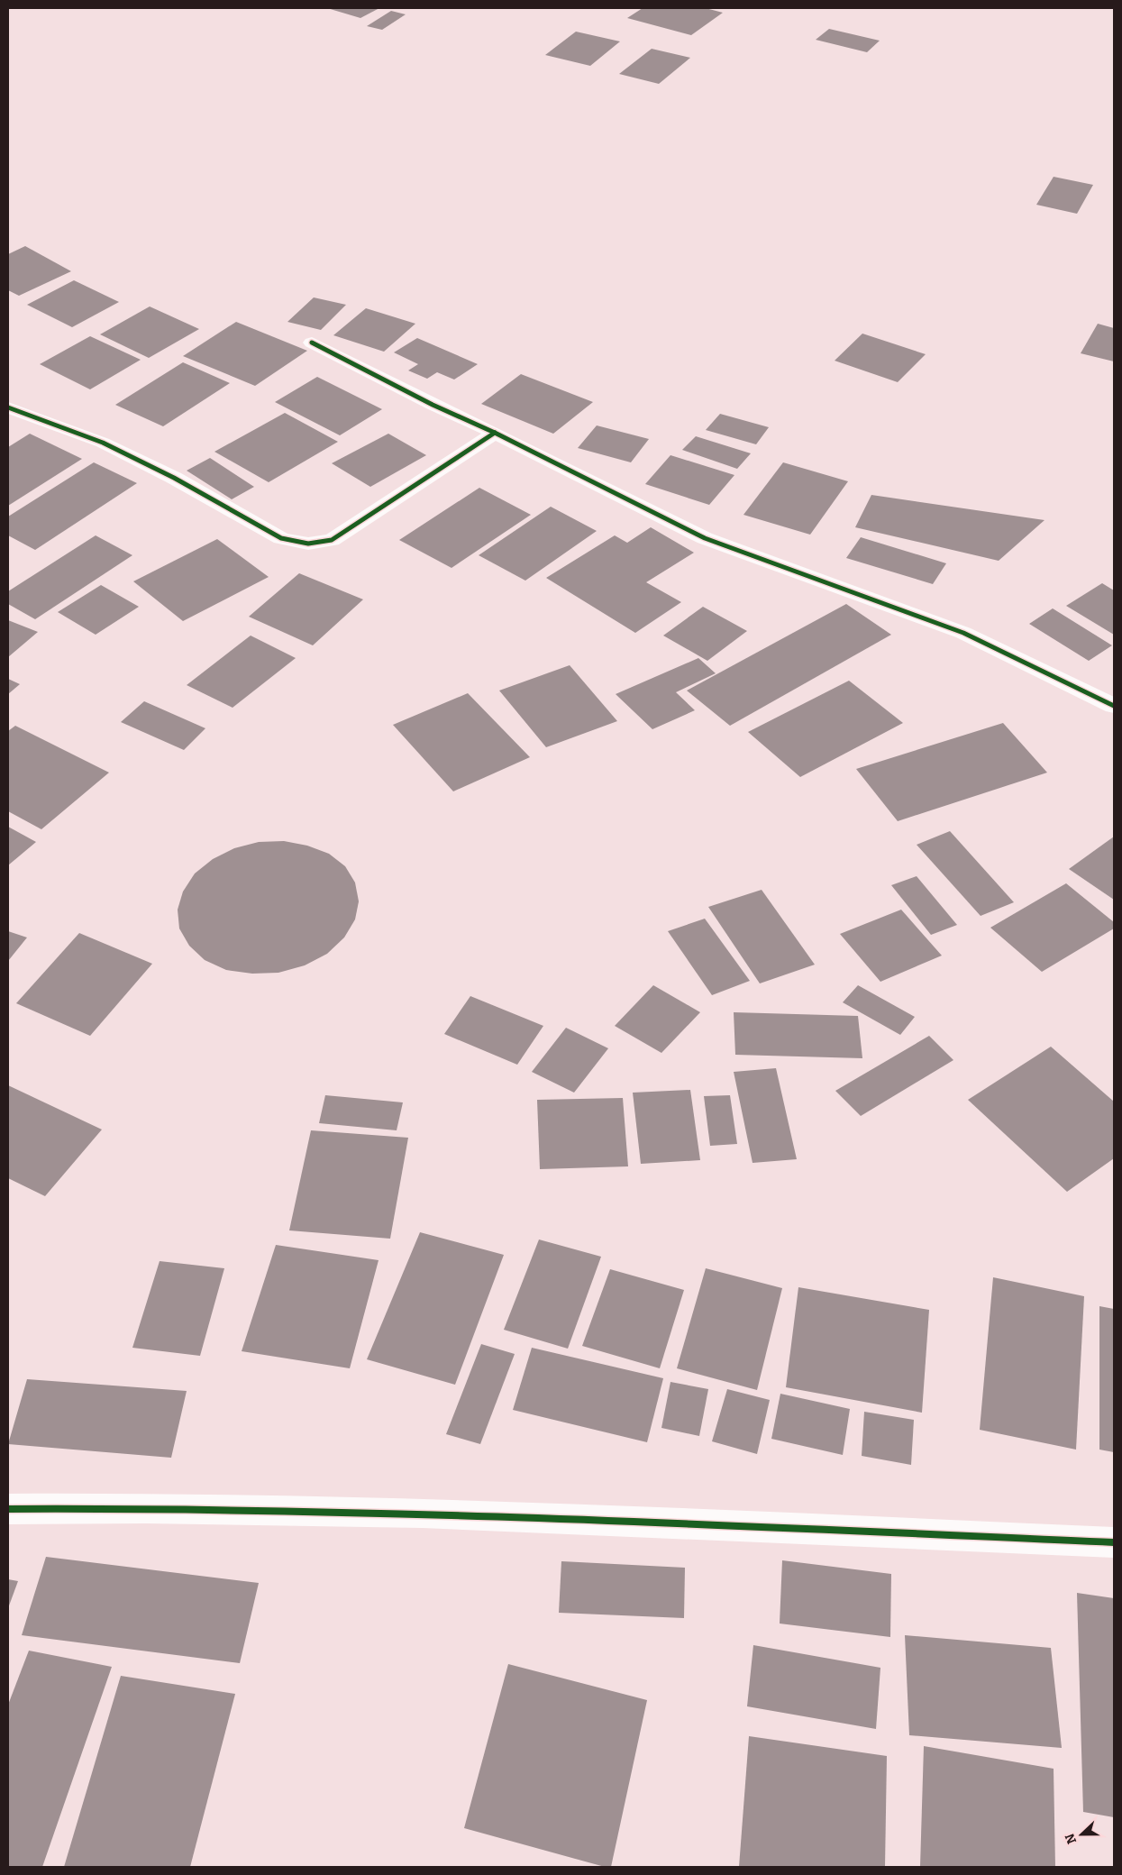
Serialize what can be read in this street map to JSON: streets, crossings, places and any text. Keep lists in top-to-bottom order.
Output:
{
  "north": "left"
}
